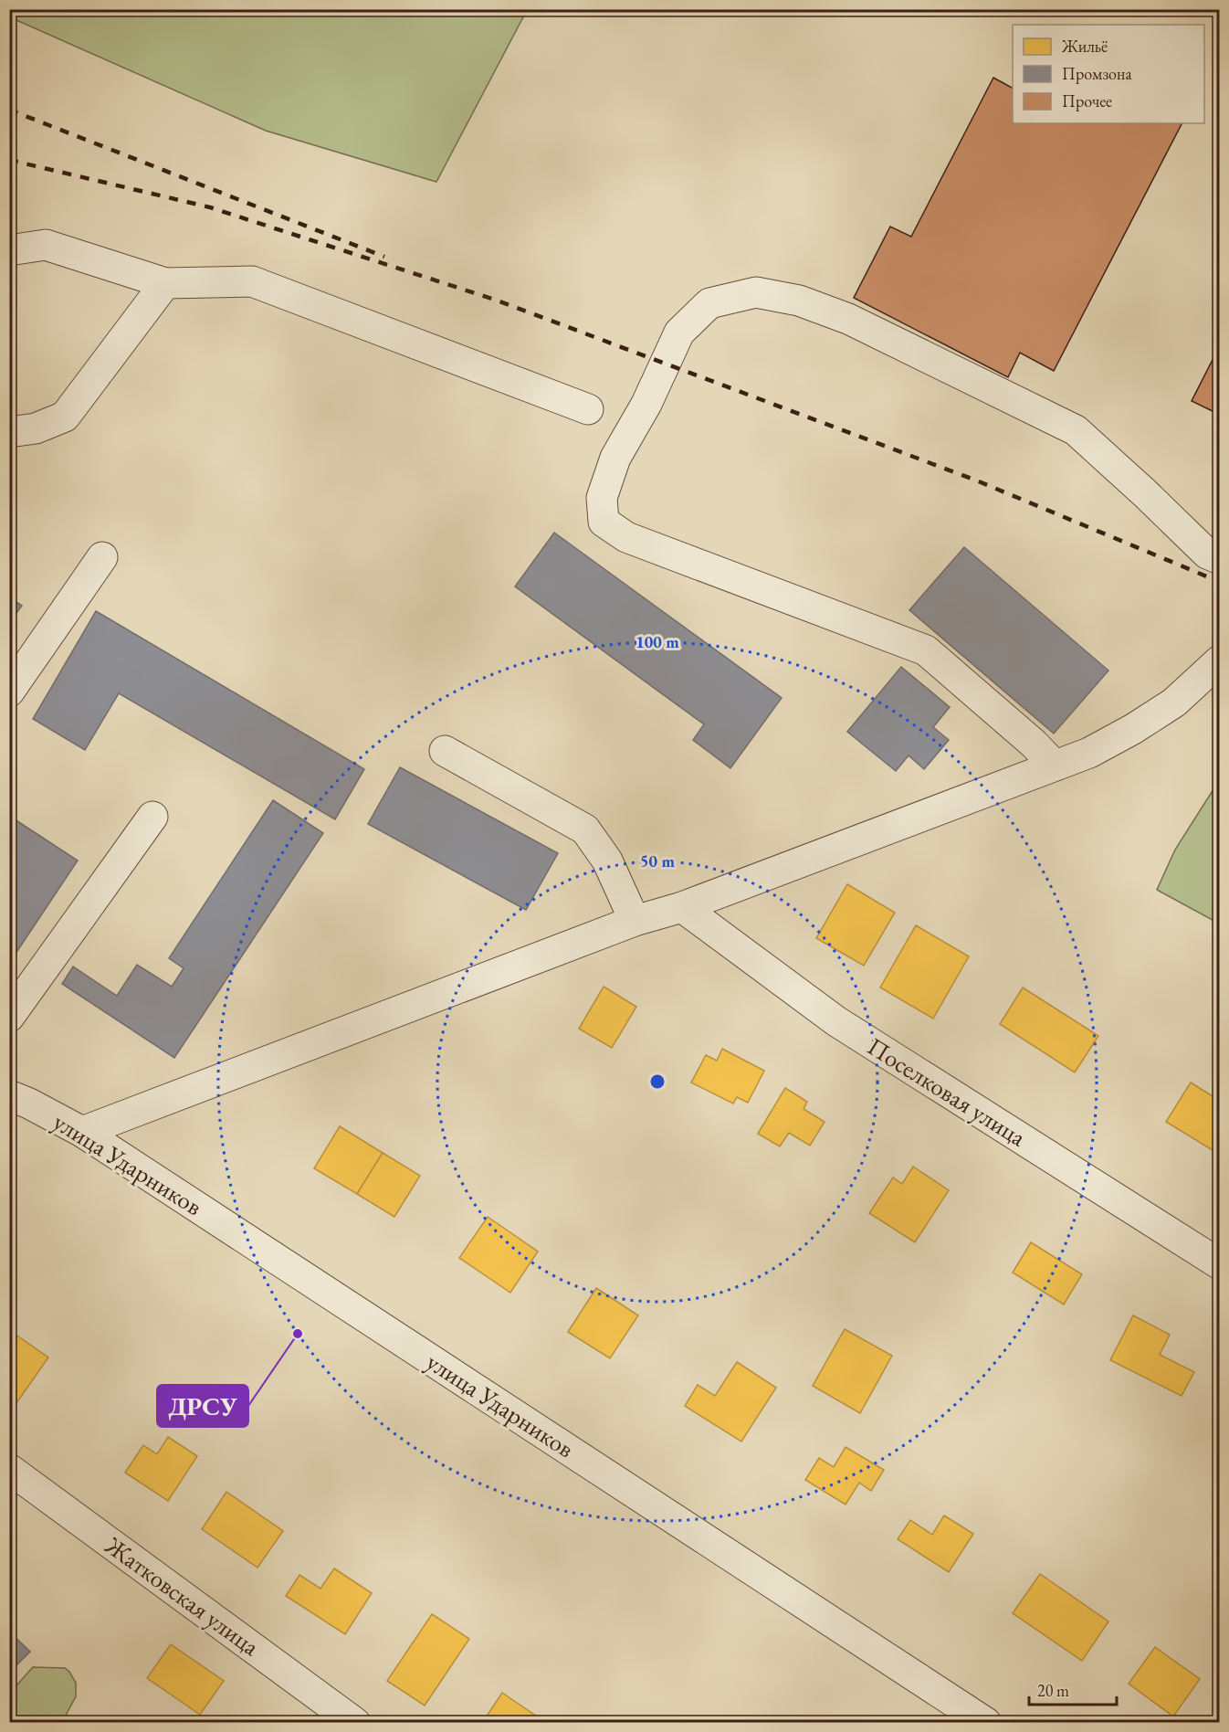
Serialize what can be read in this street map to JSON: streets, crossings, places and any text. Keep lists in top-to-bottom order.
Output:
{
  "streets": {
    "street": ["Поселковая улица", "улица Ударников", "Жатковская улица"]
  },
  "places": ["ДРСУ"],
  "legend": ["Жильё", "Промзона", "Прочее"],
  "scale_bar": "20 m",
  "rings": ["100 m", "50 m"]
}
